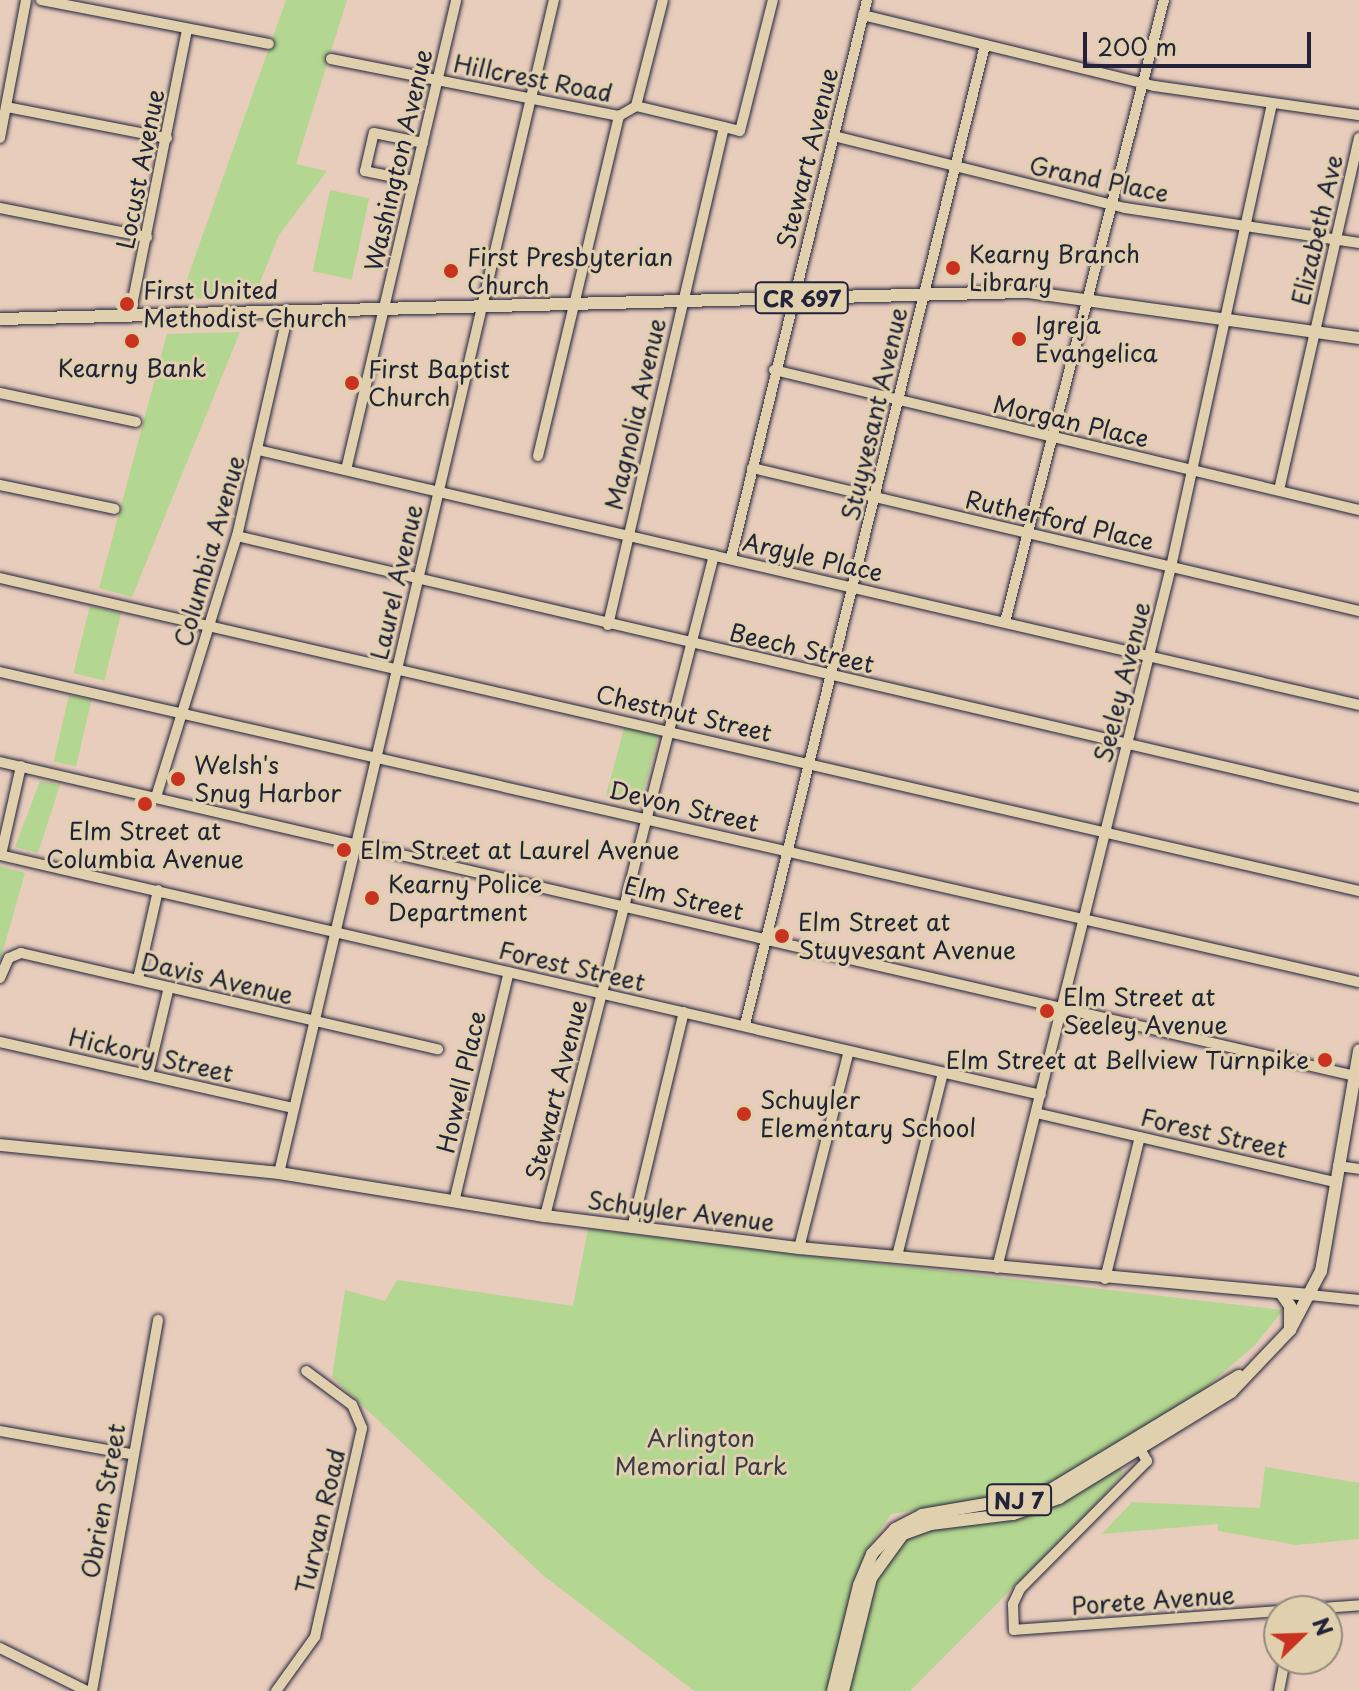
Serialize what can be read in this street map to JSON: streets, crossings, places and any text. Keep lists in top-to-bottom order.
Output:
{
  "streets": {
    "main road": ["CR 697", "Schuyler Avenue", "NJ 7"],
    "street": [
      "Hillcrest Road",
      "Stewart Avenue",
      "Washington Avenue",
      "Locust Avenue",
      "Grand Place",
      "Elizabeth Ave",
      "Magnolia Avenue",
      "Stuyvesant Avenue",
      "Morgan Place",
      "Rutherford Place",
      "Columbia Avenue",
      "Argyle Place",
      "Laurel Avenue",
      "Beech Street",
      "Seeley Avenue",
      "Chestnut Street",
      "Devon Street",
      "Elm Street",
      "Forest Street",
      "Davis Avenue",
      "Hickory Street",
      "Howell Place",
      "Obrien Street",
      "Turvan Road",
      "Porete Avenue"
    ]
  },
  "crossings": [
    ["Hillcrest Road", "Washington Avenue"],
    ["Hillcrest Road", "Magnolia Avenue"],
    ["Hillcrest Road", "Laurel Avenue"],
    ["Stewart Avenue", "Grand Place"],
    ["Stewart Avenue", "CR 697"],
    ["Stewart Avenue", "Morgan Place"],
    ["Stewart Avenue", "Rutherford Place"],
    ["Stewart Avenue", "Argyle Place"],
    ["Stewart Avenue", "Beech Street"],
    ["Stewart Avenue", "Chestnut Street"],
    ["Stewart Avenue", "Devon Street"],
    ["Stewart Avenue", "Elm Street"],
    ["Stewart Avenue", "Forest Street"],
    ["Stewart Avenue", "Schuyler Avenue"],
    ["Washington Avenue", "CR 697"],
    ["Washington Avenue", "Argyle Place"],
    ["Locust Avenue", "CR 697"],
    ["Grand Place", "Elizabeth Ave"],
    ["Grand Place", "Stuyvesant Avenue"],
    ["Grand Place", "Seeley Avenue"],
    ["Elizabeth Ave", "CR 697"],
    ["Elizabeth Ave", "Morgan Place"],
    ["CR 697", "Magnolia Avenue"],
    ["CR 697", "Stuyvesant Avenue"],
    ["CR 697", "Columbia Avenue"],
    ["CR 697", "Laurel Avenue"],
    ["CR 697", "Seeley Avenue"],
    ["Magnolia Avenue", "Argyle Place"],
    ["Magnolia Avenue", "Beech Street"],
    ["Stuyvesant Avenue", "Morgan Place"],
    ["Stuyvesant Avenue", "Rutherford Place"],
    ["Stuyvesant Avenue", "Argyle Place"],
    ["Stuyvesant Avenue", "Beech Street"],
    ["Stuyvesant Avenue", "Chestnut Street"],
    ["Stuyvesant Avenue", "Devon Street"],
    ["Stuyvesant Avenue", "Elm Street"],
    ["Stuyvesant Avenue", "Forest Street"],
    ["Morgan Place", "Seeley Avenue"],
    ["Rutherford Place", "Seeley Avenue"],
    ["Columbia Avenue", "Argyle Place"],
    ["Columbia Avenue", "Beech Street"],
    ["Columbia Avenue", "Chestnut Street"],
    ["Columbia Avenue", "Devon Street"],
    ["Columbia Avenue", "Elm Street"],
    ["Argyle Place", "Laurel Avenue"],
    ["Argyle Place", "Seeley Avenue"],
    ["Laurel Avenue", "Beech Street"],
    ["Laurel Avenue", "Chestnut Street"],
    ["Laurel Avenue", "Devon Street"],
    ["Laurel Avenue", "Elm Street"],
    ["Laurel Avenue", "Forest Street"],
    ["Laurel Avenue", "Davis Avenue"],
    ["Laurel Avenue", "Hickory Street"],
    ["Laurel Avenue", "Schuyler Avenue"],
    ["Beech Street", "Seeley Avenue"],
    ["Seeley Avenue", "Chestnut Street"],
    ["Seeley Avenue", "Devon Street"],
    ["Seeley Avenue", "Elm Street"],
    ["Seeley Avenue", "Forest Street"],
    ["Seeley Avenue", "Schuyler Avenue"],
    ["Elm Street", "NJ 7"],
    ["Forest Street", "Howell Place"],
    ["Forest Street", "NJ 7"],
    ["Howell Place", "Schuyler Avenue"],
    ["Schuyler Avenue", "NJ 7"],
    ["NJ 7", "Porete Avenue"]
  ],
  "parks": ["Arlington Memorial Park"],
  "places": [
    "Kearny Branch Library",
    "First Presbyterian Church",
    "First United Methodist Church",
    "Igreja Evangelica",
    "Kearny Bank",
    "First Baptist Church",
    "Welsh's Snug Harbor",
    "Elm Street at Columbia Avenue",
    "Elm Street at Laurel Avenue",
    "Kearny Police Department",
    "Elm Street at Stuyvesant Avenue",
    "Elm Street at Seeley Avenue",
    "Elm Street at Bellview Turnpike",
    "Schuyler Elementary School"
  ],
  "scale_bar": "200 m",
  "north": "top right"
}
